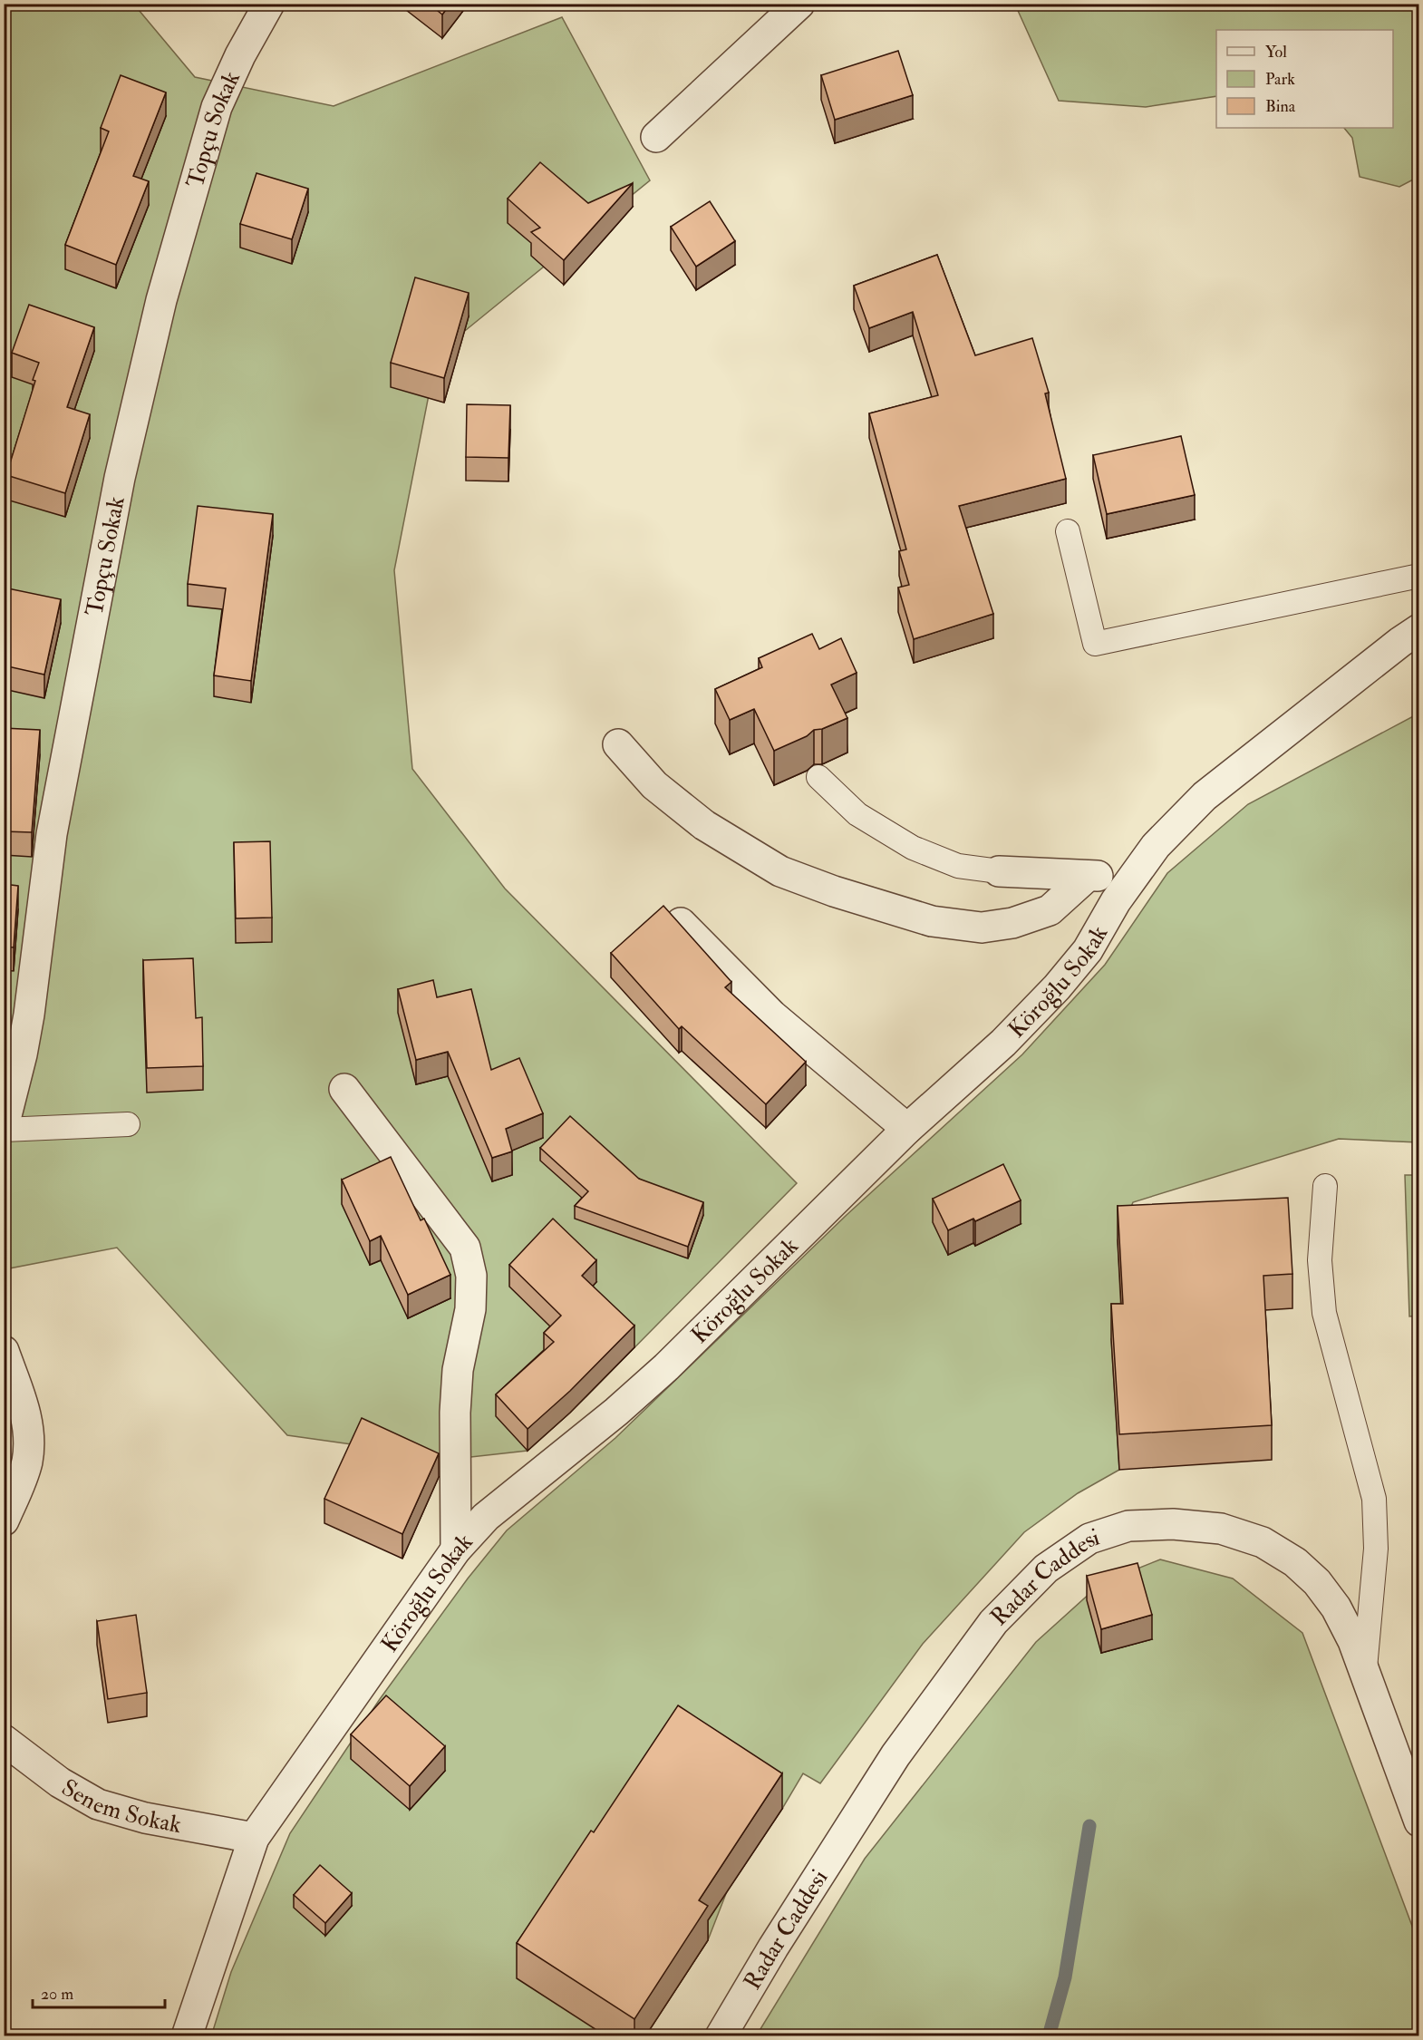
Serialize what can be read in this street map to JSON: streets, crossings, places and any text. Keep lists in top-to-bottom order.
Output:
{
  "streets": {
    "street": [
      "Topçu Sokak",
      "Köroğlu Sokak",
      "Radar Caddesi",
      "Senem Sokak"
    ]
  },
  "crossings": [
    ["Köroğlu Sokak", "Senem Sokak"]
  ],
  "legend": ["Yol", "Park", "Bina"],
  "scale_bar": "20 m"
}
